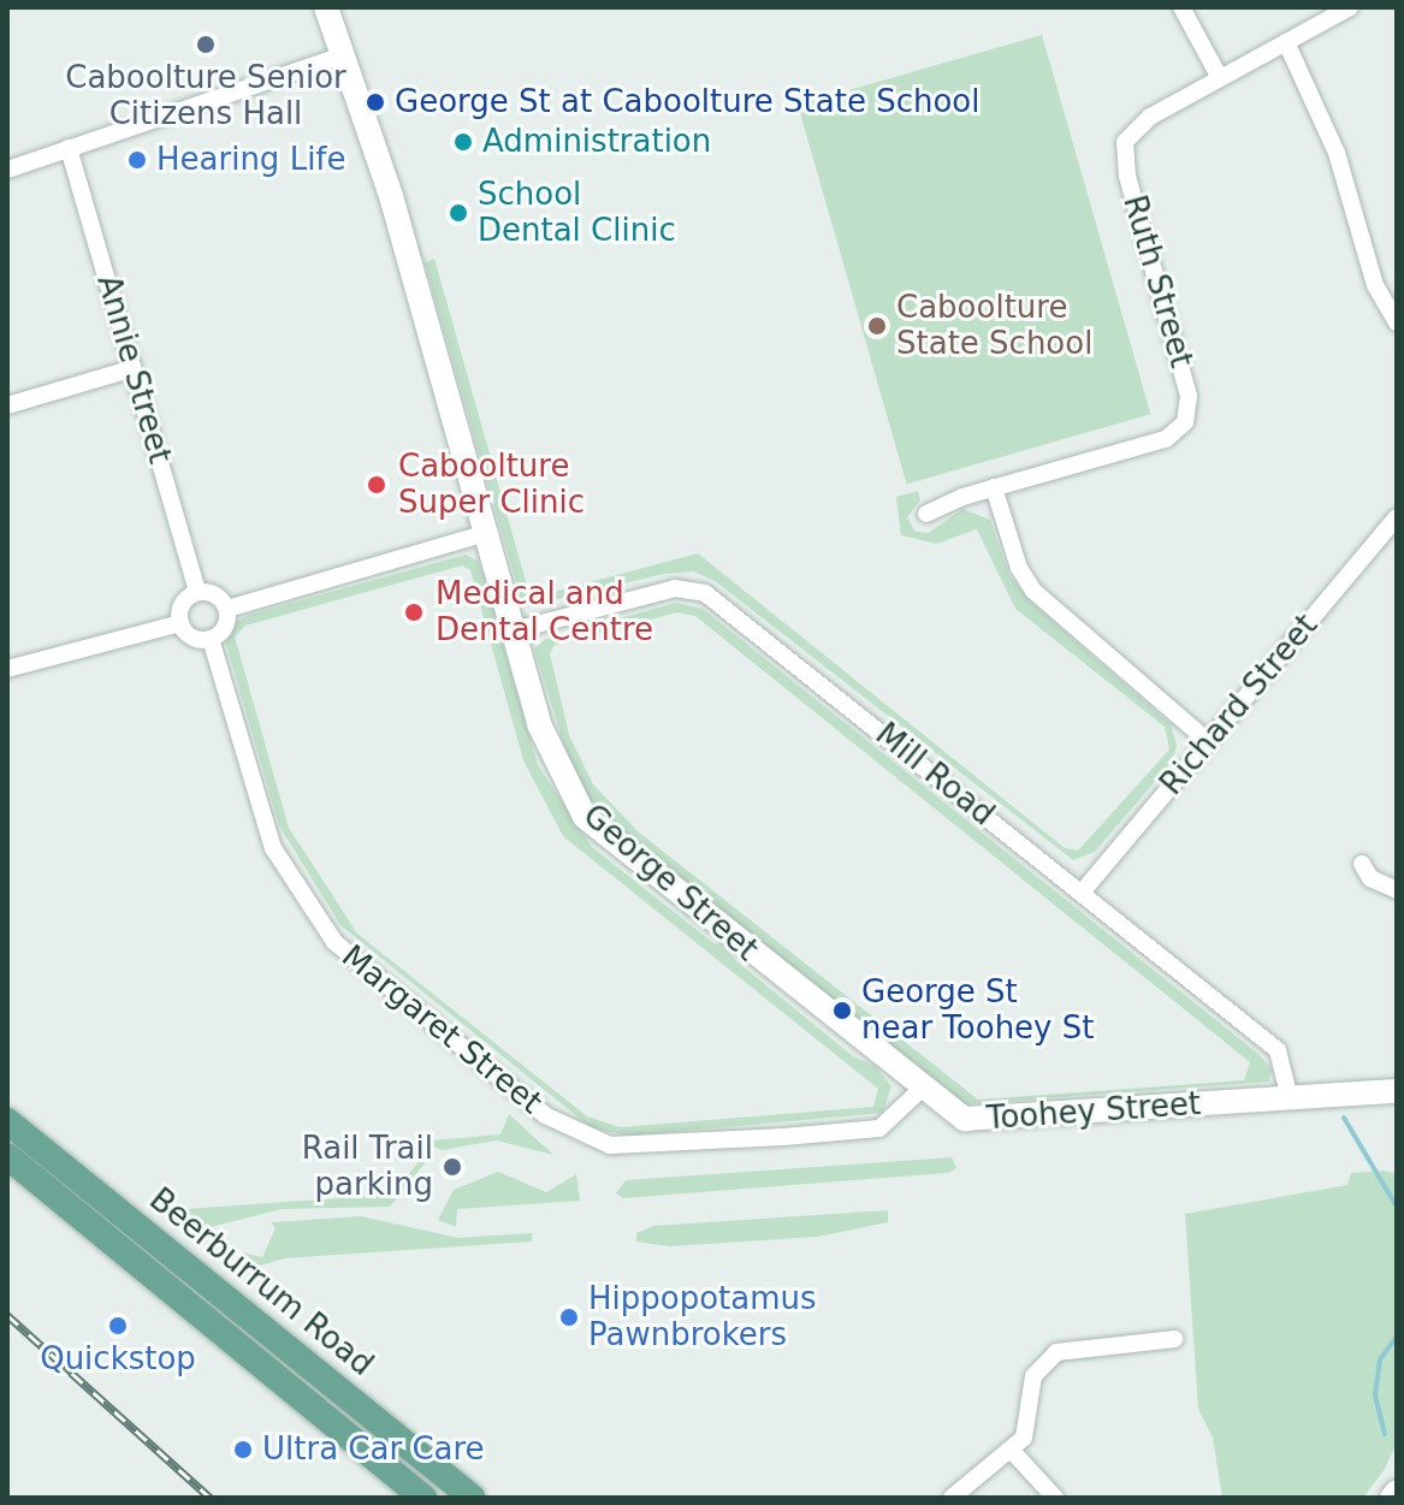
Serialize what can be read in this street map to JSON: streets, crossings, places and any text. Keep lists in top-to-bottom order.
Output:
{
  "streets": {
    "main road": ["Beerburrum Road"],
    "street": [
      "Ruth Street",
      "Annie Street",
      "Richard Street",
      "Mill Road",
      "George Street",
      "Margaret Street",
      "Toohey Street"
    ]
  },
  "crossings": [
    ["Annie Street", "Margaret Street"],
    ["Richard Street", "Mill Road"],
    ["Mill Road", "George Street"],
    ["Mill Road", "Toohey Street"],
    ["George Street", "Margaret Street"],
    ["George Street", "Toohey Street"],
    ["Margaret Street", "Toohey Street"]
  ],
  "places": [
    "Caboolture Senior Citizens Hall",
    "George St at Caboolture State School",
    "Administration",
    "Hearing Life",
    "School Dental Clinic",
    "Caboolture State School",
    "Caboolture Super Clinic",
    "Medical and Dental Centre",
    "George St near Toohey St",
    "Rail Trail parking",
    "Hippopotamus Pawnbrokers",
    "Quickstop",
    "Ultra Car Care"
  ]
}
